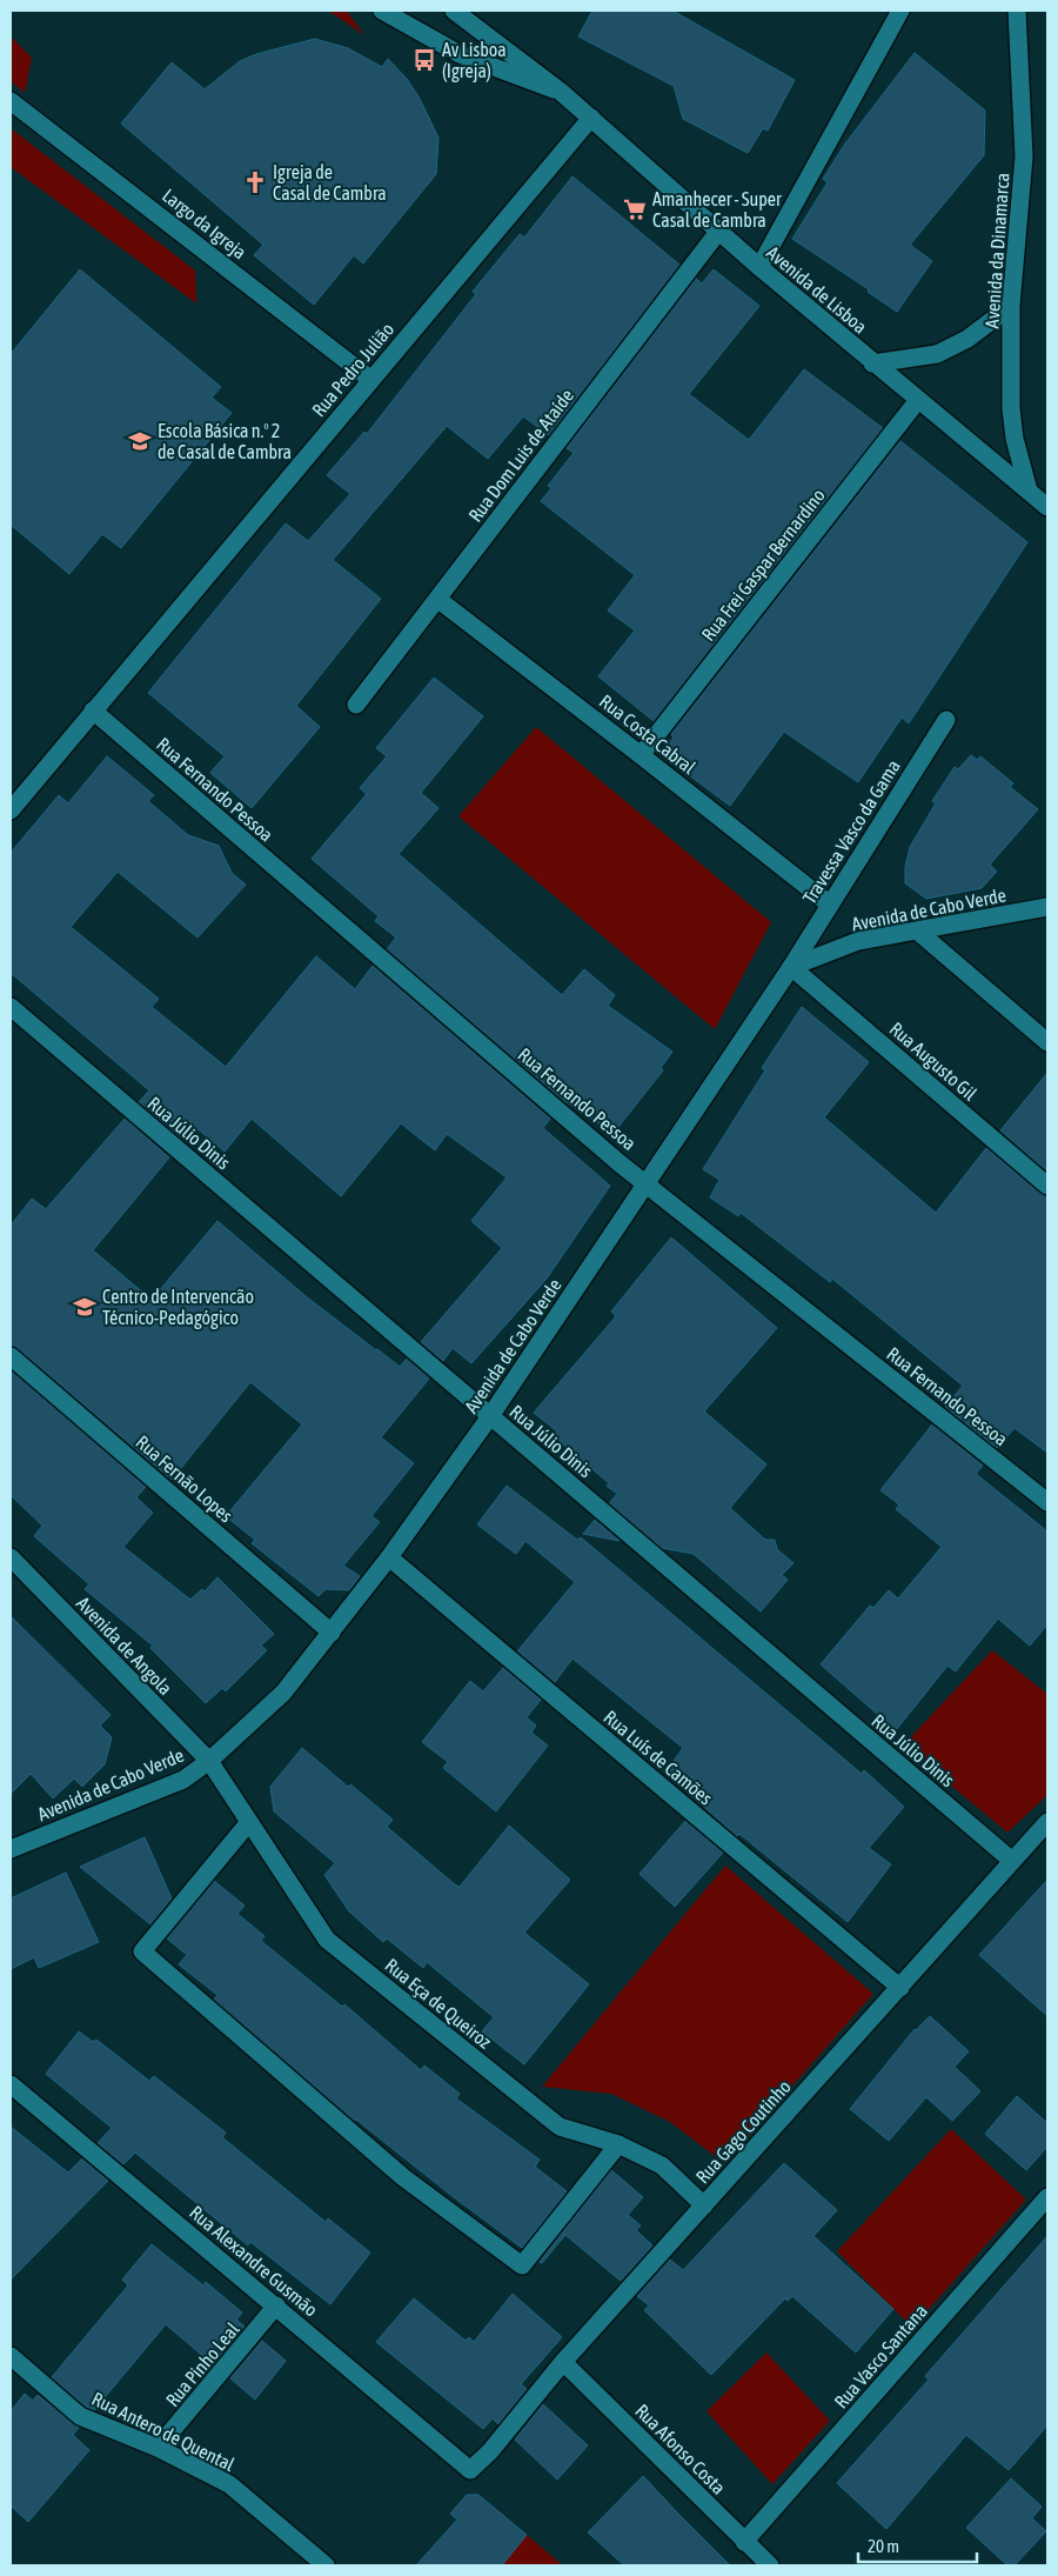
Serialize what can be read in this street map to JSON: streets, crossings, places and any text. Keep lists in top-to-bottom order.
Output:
{
  "streets": {
    "street": [
      "Largo da Igreja",
      "Avenida da Dinamarca",
      "Avenida de Lisboa",
      "Rua Pedro Julião",
      "Rua Dom Luis de Ataíde",
      "Rua Frei Gaspar Bernardino",
      "Rua Costa Cabral",
      "Rua Fernando Pessoa",
      "Travessa Vasco da Gama",
      "Avenida de Cabo Verde",
      "Rua Augusto Gil",
      "Rua Júlio Dinis",
      "Rua Fernão Lopes",
      "Avenida de Angola",
      "Rua Luís de Camões",
      "Rua Eça de Queiroz",
      "Rua Gago Coutinho",
      "Rua Alexandre Gusmão",
      "Rua Vasco Santana",
      "Rua Pinho Leal",
      "Rua Antero de Quental",
      "Rua Afonso Costa"
    ]
  },
  "crossings": [
    ["Largo da Igreja", "Rua Pedro Julião"],
    ["Avenida da Dinamarca", "Avenida de Lisboa"],
    ["Avenida de Lisboa", "Rua Pedro Julião"],
    ["Avenida de Lisboa", "Rua Dom Luis de Ataíde"],
    ["Avenida de Lisboa", "Rua Frei Gaspar Bernardino"],
    ["Rua Pedro Julião", "Rua Fernando Pessoa"],
    ["Rua Dom Luis de Ataíde", "Rua Costa Cabral"],
    ["Rua Frei Gaspar Bernardino", "Rua Costa Cabral"],
    ["Rua Costa Cabral", "Travessa Vasco da Gama"],
    ["Rua Fernando Pessoa", "Avenida de Cabo Verde"],
    ["Travessa Vasco da Gama", "Avenida de Cabo Verde"],
    ["Travessa Vasco da Gama", "Rua Augusto Gil"],
    ["Avenida de Cabo Verde", "Rua Augusto Gil"],
    ["Avenida de Cabo Verde", "Rua Júlio Dinis"],
    ["Avenida de Cabo Verde", "Rua Fernão Lopes"],
    ["Avenida de Cabo Verde", "Avenida de Angola"],
    ["Avenida de Cabo Verde", "Rua Luís de Camões"],
    ["Avenida de Cabo Verde", "Rua Eça de Queiroz"],
    ["Rua Júlio Dinis", "Rua Gago Coutinho"],
    ["Avenida de Angola", "Rua Eça de Queiroz"],
    ["Rua Luís de Camões", "Rua Gago Coutinho"],
    ["Rua Eça de Queiroz", "Rua Gago Coutinho"],
    ["Rua Gago Coutinho", "Rua Alexandre Gusmão"],
    ["Rua Gago Coutinho", "Rua Afonso Costa"],
    ["Rua Alexandre Gusmão", "Rua Pinho Leal"],
    ["Rua Vasco Santana", "Rua Afonso Costa"],
    ["Rua Pinho Leal", "Rua Antero de Quental"]
  ],
  "places": {
    "bus stop": ["Av Lisboa (Igreja)"],
    "church": ["Igreja de Casal de Cambra"],
    "supermarket": ["Amanhecer - Super Casal de Cambra"],
    "school or university": ["Escola Básica n.º 2 de Casal de Cambra", "Centro de Intervencão Técnico-Pedagógico"]
  },
  "scale_bar": "20 m"
}
